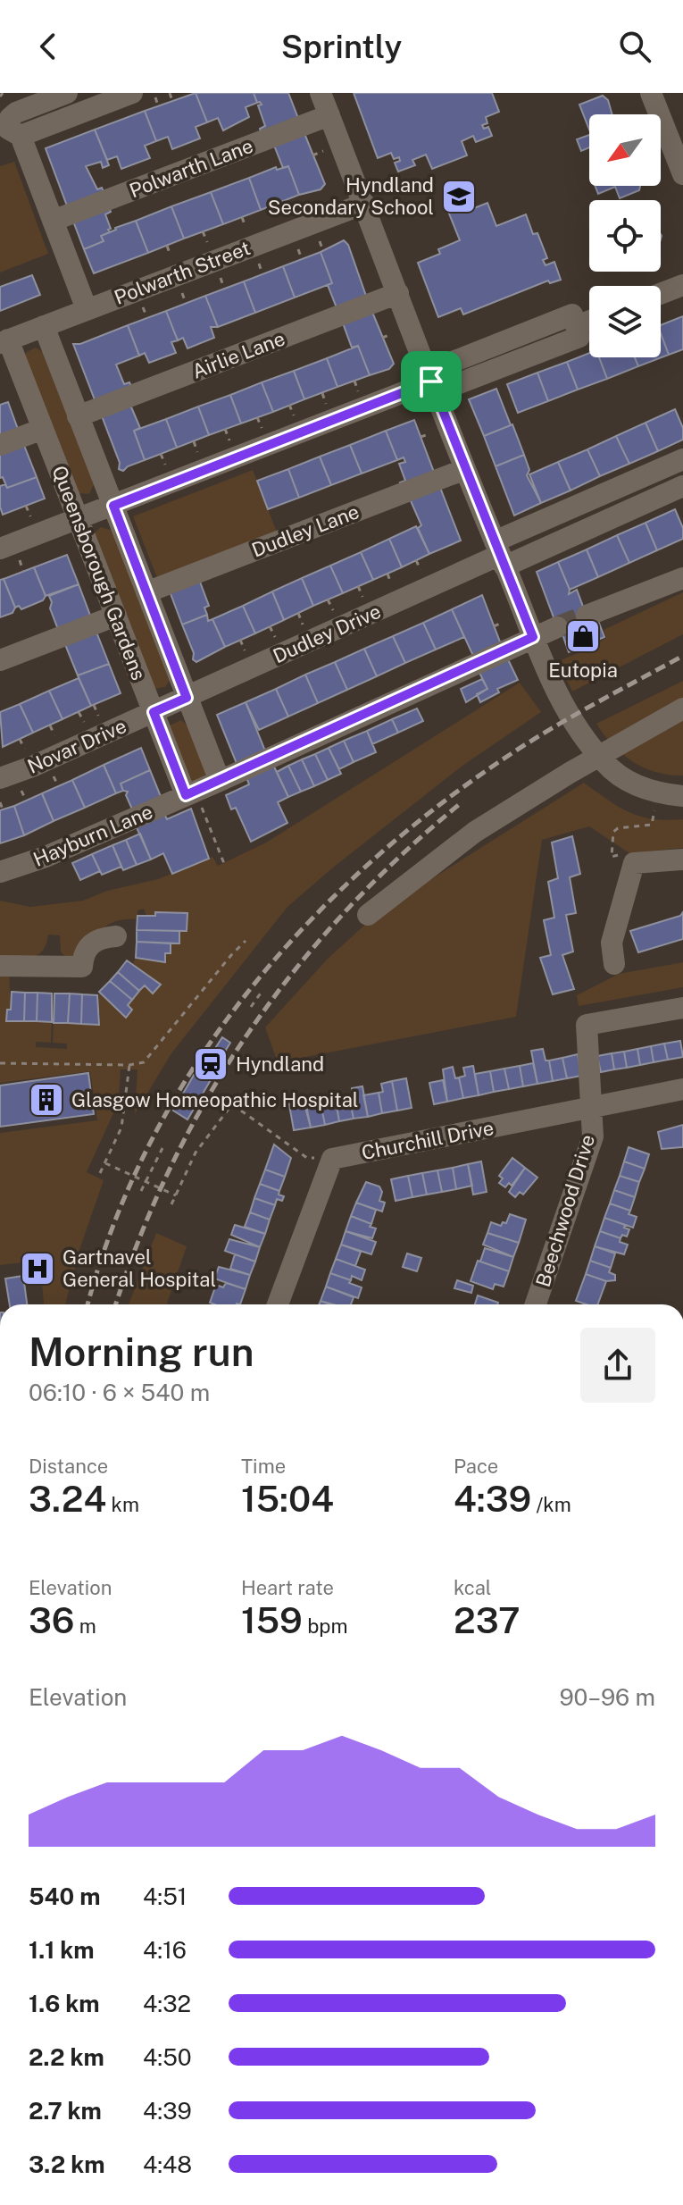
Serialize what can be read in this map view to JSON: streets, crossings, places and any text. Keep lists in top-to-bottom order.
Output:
{
  "streets": {
    "street": [
      "Polwarth Lane",
      "Polwarth Street",
      "Airlie Lane",
      "Dudley Lane",
      "Queensborough Gardens",
      "Dudley Drive",
      "Novar Drive",
      "Hayburn Lane",
      "Churchill Drive",
      "Beechwood Drive"
    ]
  },
  "crossings": [
    ["Polwarth Street", "Queensborough Gardens"],
    ["Airlie Lane", "Queensborough Gardens"],
    ["Dudley Lane", "Queensborough Gardens"],
    ["Queensborough Gardens", "Dudley Drive"],
    ["Queensborough Gardens", "Novar Drive"],
    ["Queensborough Gardens", "Hayburn Lane"],
    ["Dudley Drive", "Novar Drive"],
    ["Churchill Drive", "Beechwood Drive"]
  ],
  "places": {
    "school or university": ["Hyndland Secondary School"],
    "shop": ["Eutopia"],
    "station": ["Hyndland"],
    "building": ["Glasgow Homeopathic Hospital"],
    "hospital": ["Gartnavel General Hospital"]
  },
  "north": "bottom left",
  "page": {
    "header": "Sprintly",
    "heading": ["Morning run", "06:10 · 6 × 540 m"],
    "stats": [
      ["Distance", "3.24 km"],
      ["Time", "15:04"],
      ["Pace", "4:39 /km"],
      ["Elevation", "36 m"],
      ["Heart rate", "159 bpm"],
      ["kcal", "237"]
    ],
    "chart": ["Elevation", "90–96 m"],
    "list": [
      {
        "name": "540 m",
        "note": "4:51"
      },
      {
        "name": "1.1 km",
        "note": "4:16"
      },
      {
        "name": "1.6 km",
        "note": "4:32"
      },
      {
        "name": "2.2 km",
        "note": "4:50"
      },
      {
        "name": "2.7 km",
        "note": "4:39"
      },
      {
        "name": "3.2 km",
        "note": "4:48"
      }
    ]
  }
}
